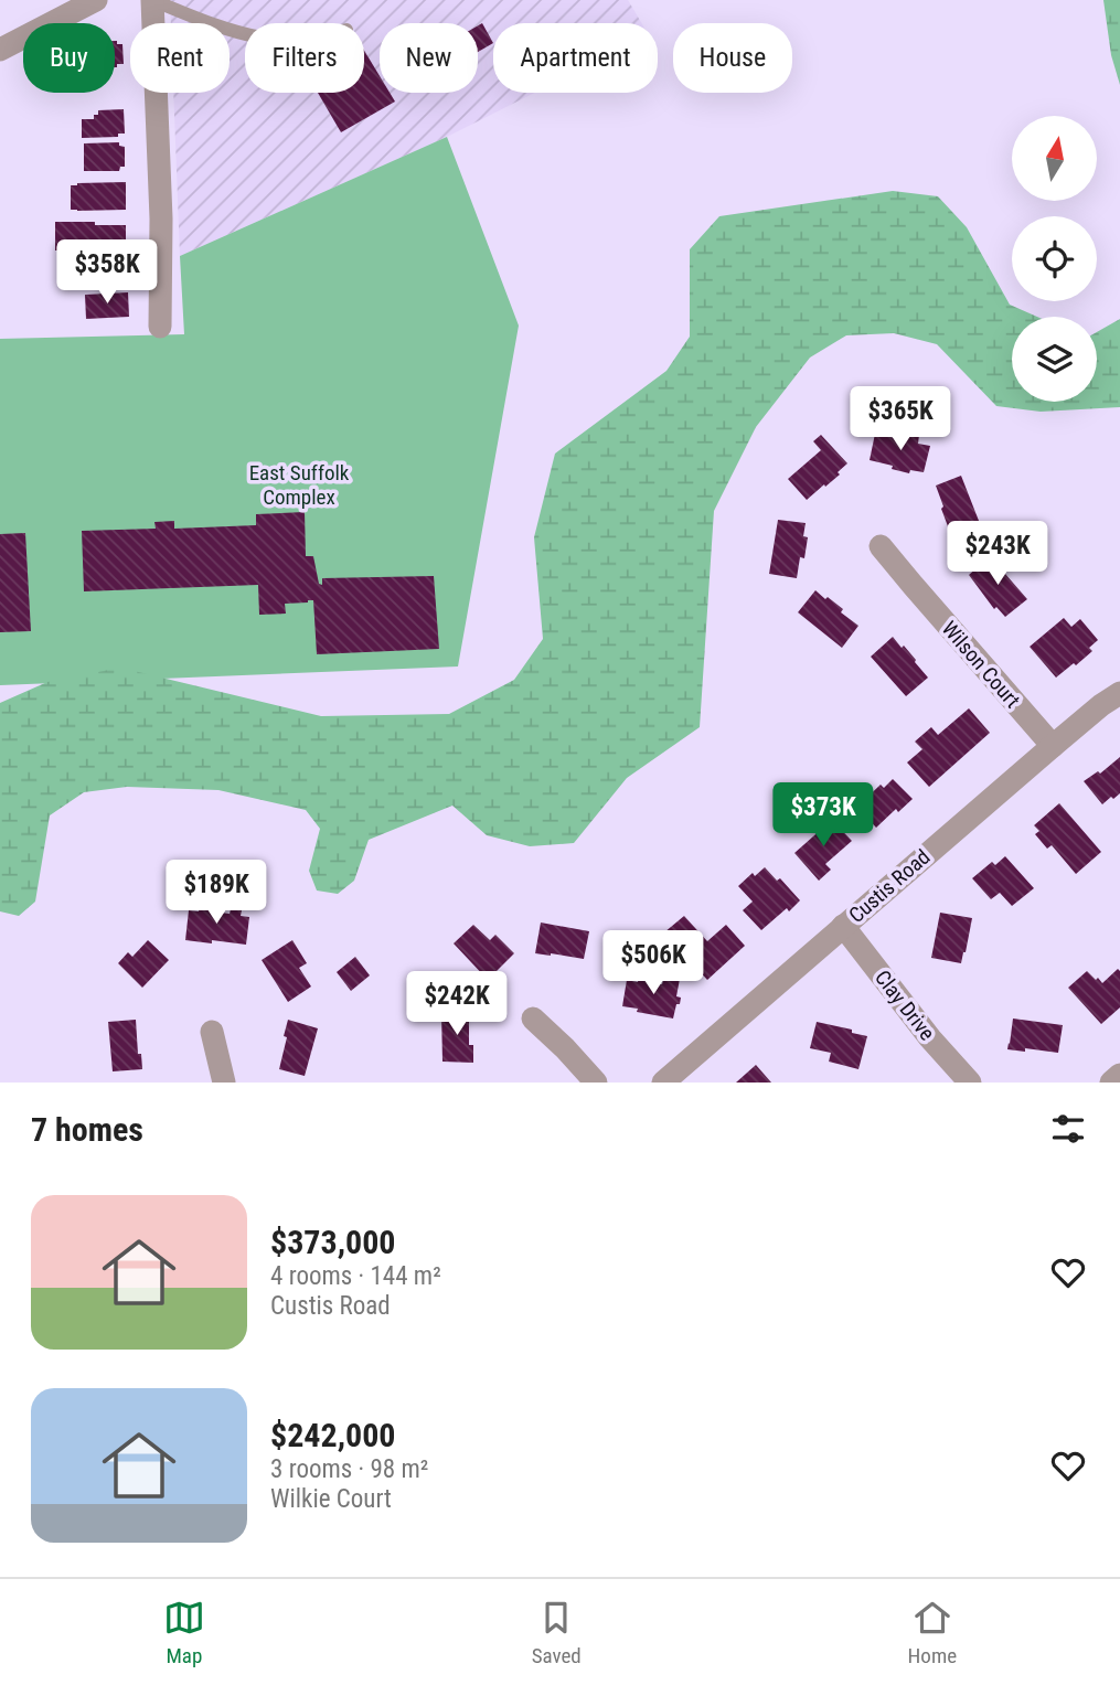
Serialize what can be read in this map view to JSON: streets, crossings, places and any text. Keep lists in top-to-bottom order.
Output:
{
  "streets": {
    "street": ["Wilson Court", "Custis Road", "Clay Drive"]
  },
  "crossings": [
    ["Wilson Court", "Custis Road"],
    ["Custis Road", "Clay Drive"]
  ],
  "parks": ["East Suffolk Complex"],
  "north": "top",
  "page": {
    "chip": [
      "Buy",
      "Rent",
      "Filters",
      "New",
      "Apartment",
      "House"
    ],
    "price": [
      "$358K",
      "$365K",
      "$243K",
      "$373K",
      "$189K",
      "$506K",
      "$242K"
    ],
    "heading": "7 homes",
    "list": [
      {
        "name": "$373,000",
        "note": "4 rooms · 144 m² · Custis Road"
      },
      {
        "name": "$242,000",
        "note": "3 rooms · 98 m² · Wilkie Court"
      }
    ],
    "tabs": ["Map", "Saved", "Home"]
  }
}
